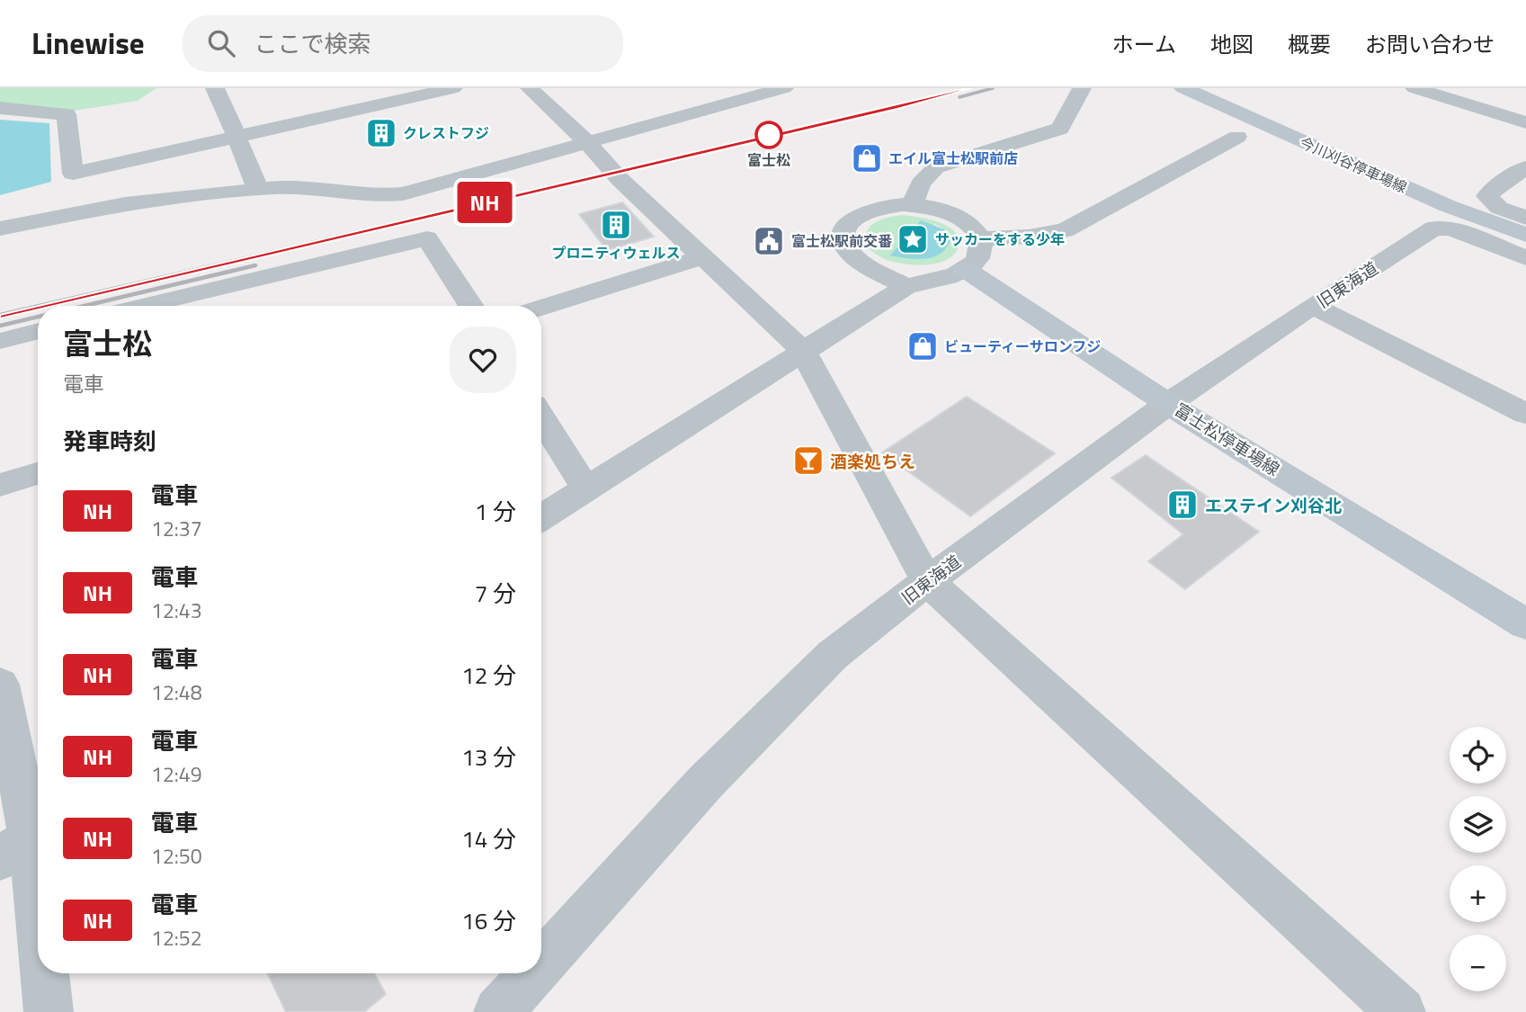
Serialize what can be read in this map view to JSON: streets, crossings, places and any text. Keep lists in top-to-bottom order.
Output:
{
  "streets": {
    "main road": ["今川刈谷停車場線", "富士松停車場線"],
    "street": ["旧東海道"]
  },
  "crossings": [
    ["旧東海道", "富士松停車場線"]
  ],
  "places": {
    "building": ["クレストフジ", "プロニティウェルス", "エステイン刈谷北"],
    "other": ["富士松"],
    "shop": ["エイル富士松駅前店", "ビューティーサロンフジ"],
    "place": ["サッカーをする少年"],
    "public building": ["富士松駅前交番"],
    "bar": ["酒楽処ちえ"]
  },
  "page": {
    "header": "Linewise",
    "search": "ここで検索",
    "nav": [
      "ホーム",
      "地図",
      "概要",
      "お問い合わせ"
    ],
    "on_map": "NH",
    "heading": [
      ["富士松", "電車"],
      "発車時刻"
    ],
    "list": [
      {
        "mark": "NH",
        "name": "電車",
        "note": "12:37",
        "value": "1 分"
      },
      {
        "mark": "NH",
        "name": "電車",
        "note": "12:43",
        "value": "7 分"
      },
      {
        "mark": "NH",
        "name": "電車",
        "note": "12:48",
        "value": "12 分"
      },
      {
        "mark": "NH",
        "name": "電車",
        "note": "12:49",
        "value": "13 分"
      },
      {
        "mark": "NH",
        "name": "電車",
        "note": "12:50",
        "value": "14 分"
      },
      {
        "mark": "NH",
        "name": "電車",
        "note": "12:52",
        "value": "16 分"
      }
    ],
    "map_buttons": ["+", "−"]
  }
}
